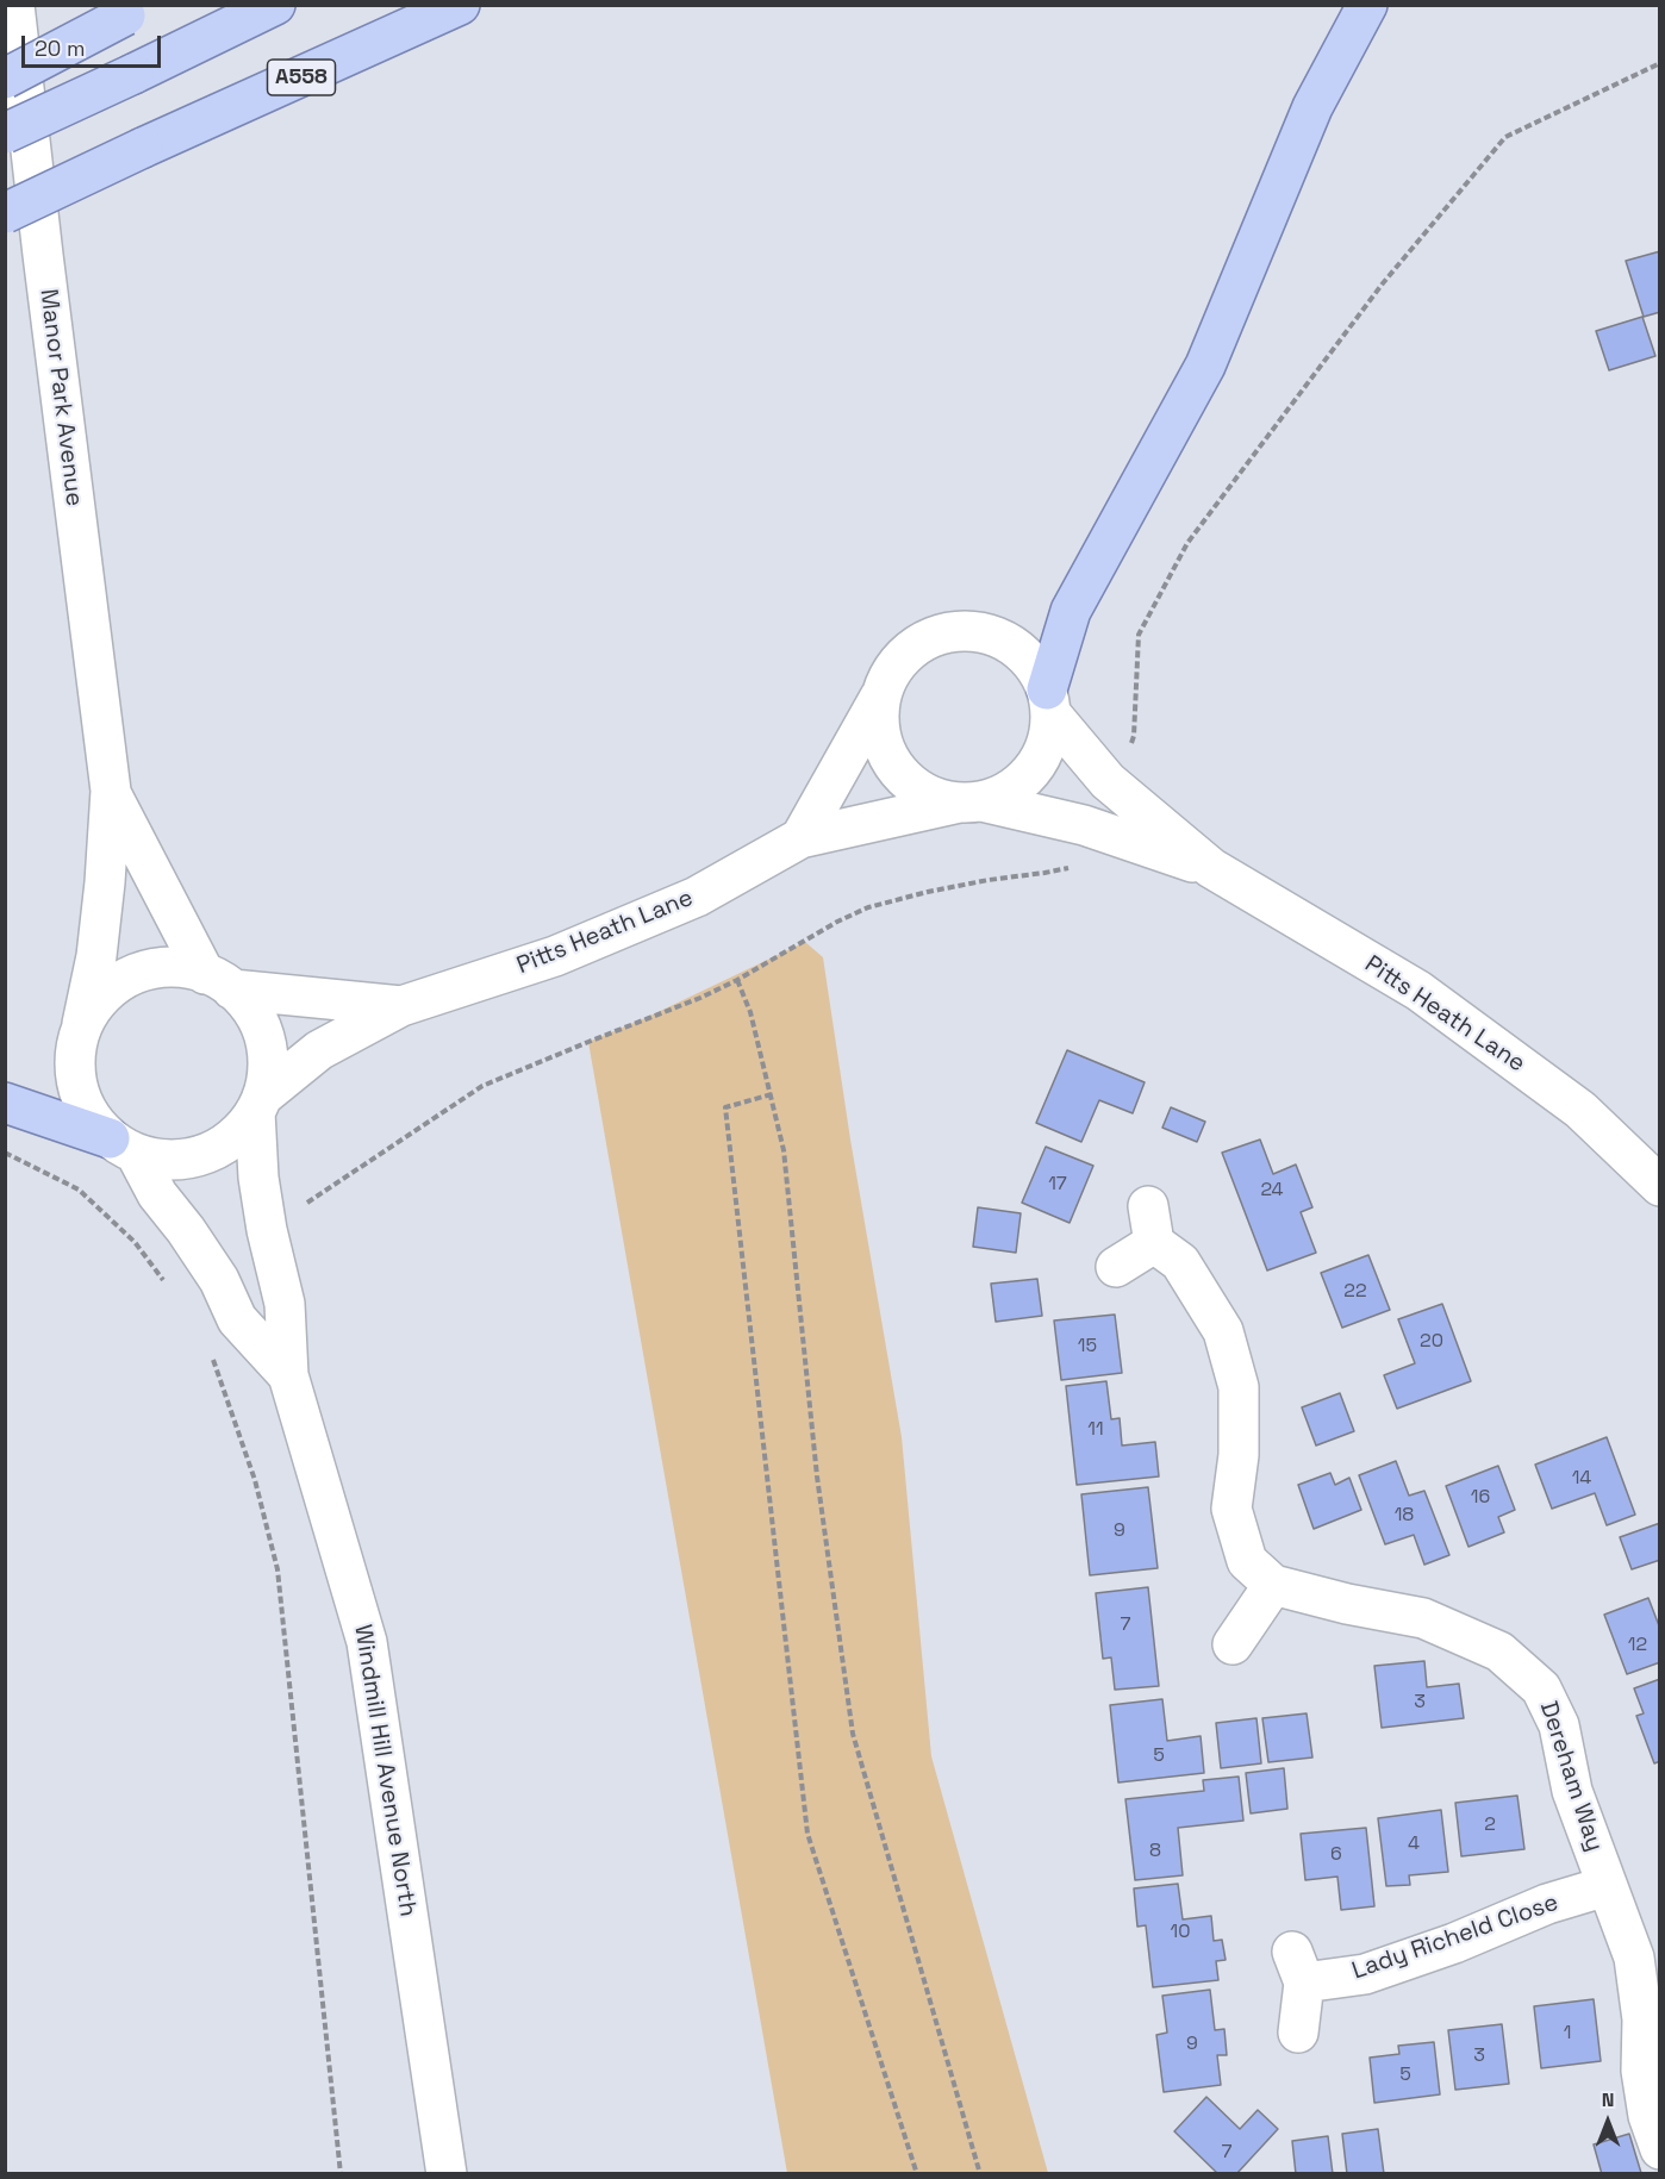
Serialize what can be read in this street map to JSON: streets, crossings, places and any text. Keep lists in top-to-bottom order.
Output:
{
  "streets": {
    "main road": ["A558"],
    "street": [
      "Manor Park Avenue",
      "Pitts Heath Lane",
      "Windmill Hill Avenue North",
      "Dereham Way",
      "Lady Richeld Close"
    ]
  },
  "crossings": [
    ["Manor Park Avenue", "Pitts Heath Lane"],
    ["Manor Park Avenue", "Windmill Hill Avenue North"],
    ["Pitts Heath Lane", "Windmill Hill Avenue North"],
    ["Dereham Way", "Lady Richeld Close"]
  ],
  "house_numbers": [
    "17",
    "24",
    "22",
    "20",
    "15",
    "11",
    "14",
    "16",
    "18",
    "9",
    "7",
    "12",
    "3",
    "5",
    "2",
    "4",
    "8",
    "6",
    "10",
    "1",
    "9",
    "3",
    "5",
    "7"
  ],
  "scale_bar": "20 m",
  "north": "top"
}
